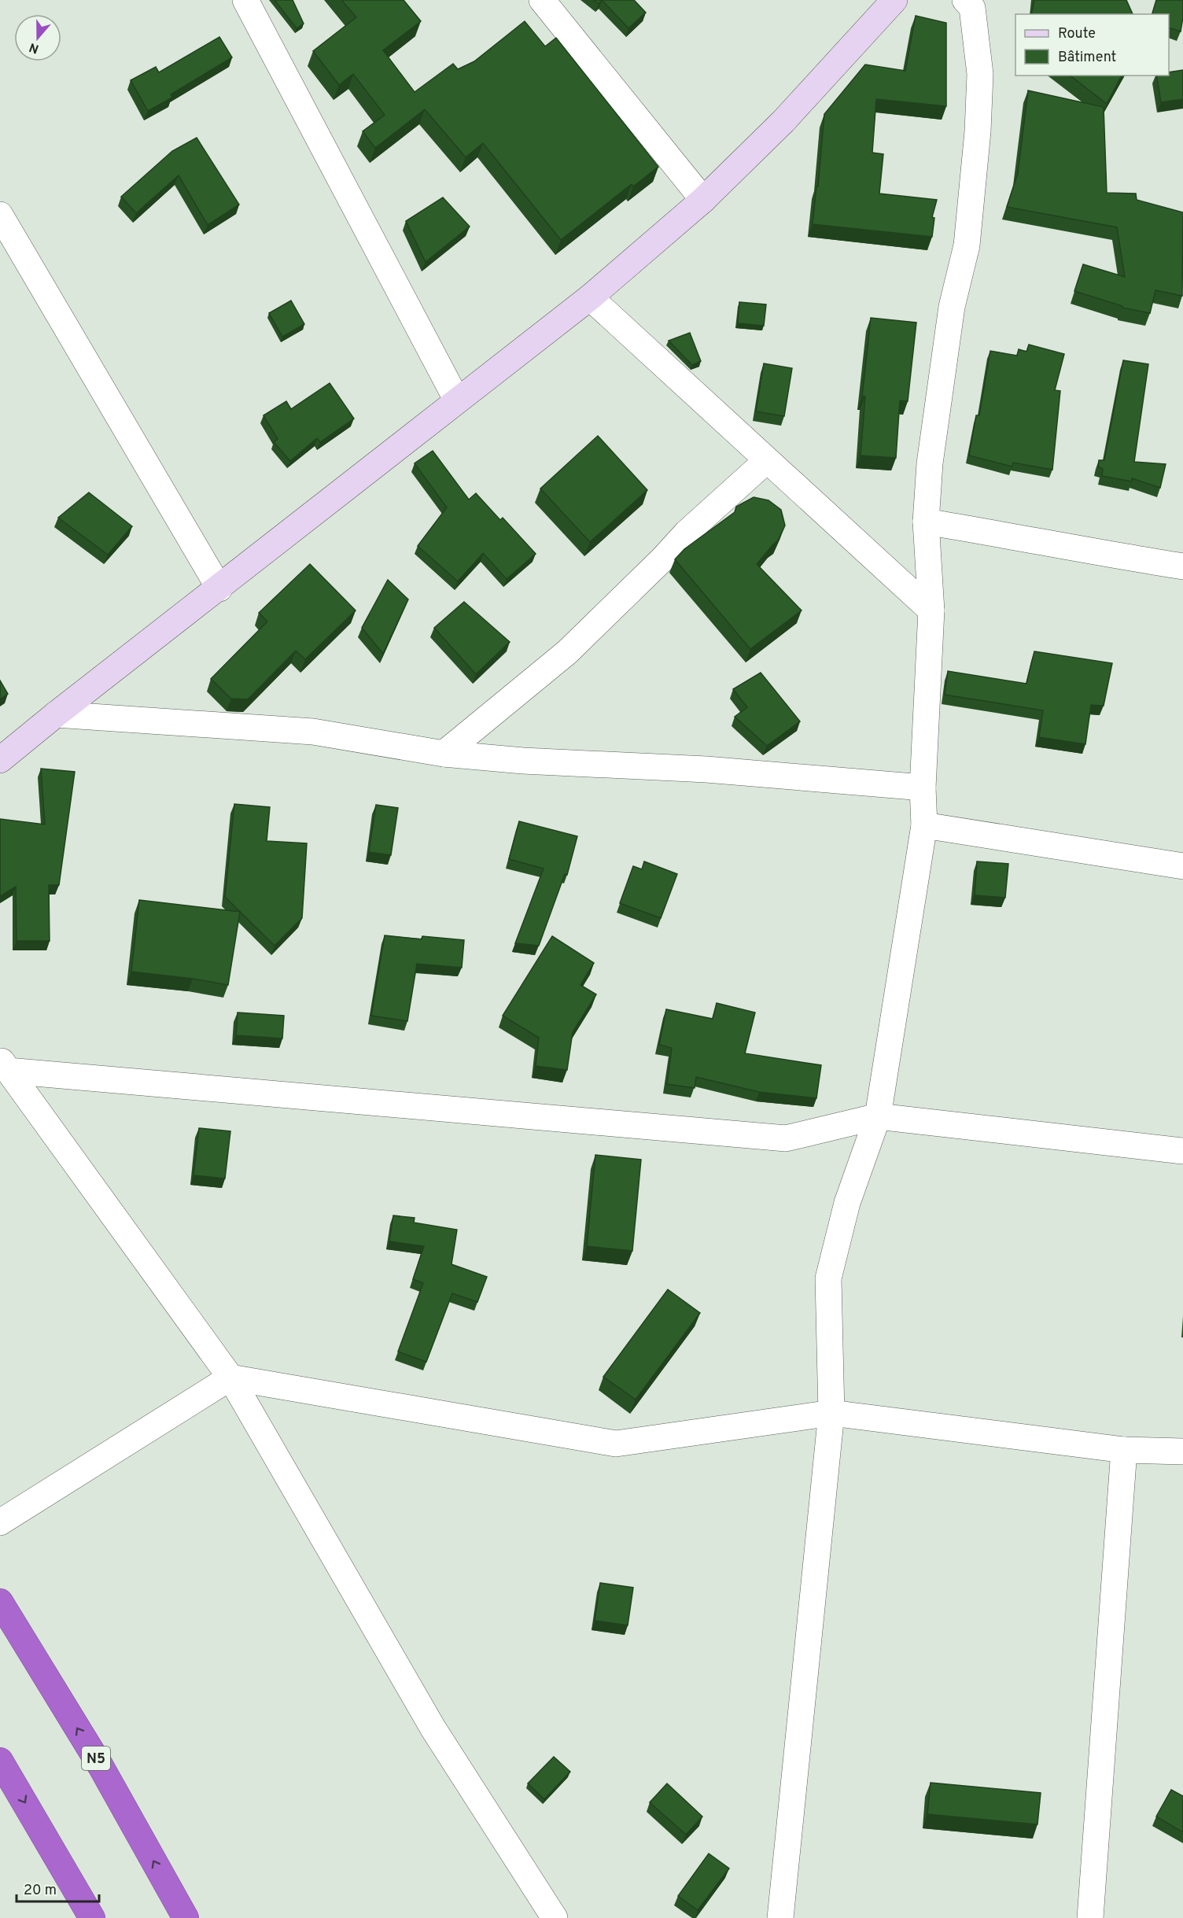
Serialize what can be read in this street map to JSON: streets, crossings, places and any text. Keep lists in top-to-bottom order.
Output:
{
  "streets": {
    "highway": ["N5"]
  },
  "legend": ["Route", "Bâtiment"],
  "scale_bar": "20 m",
  "north": "bottom"
}
